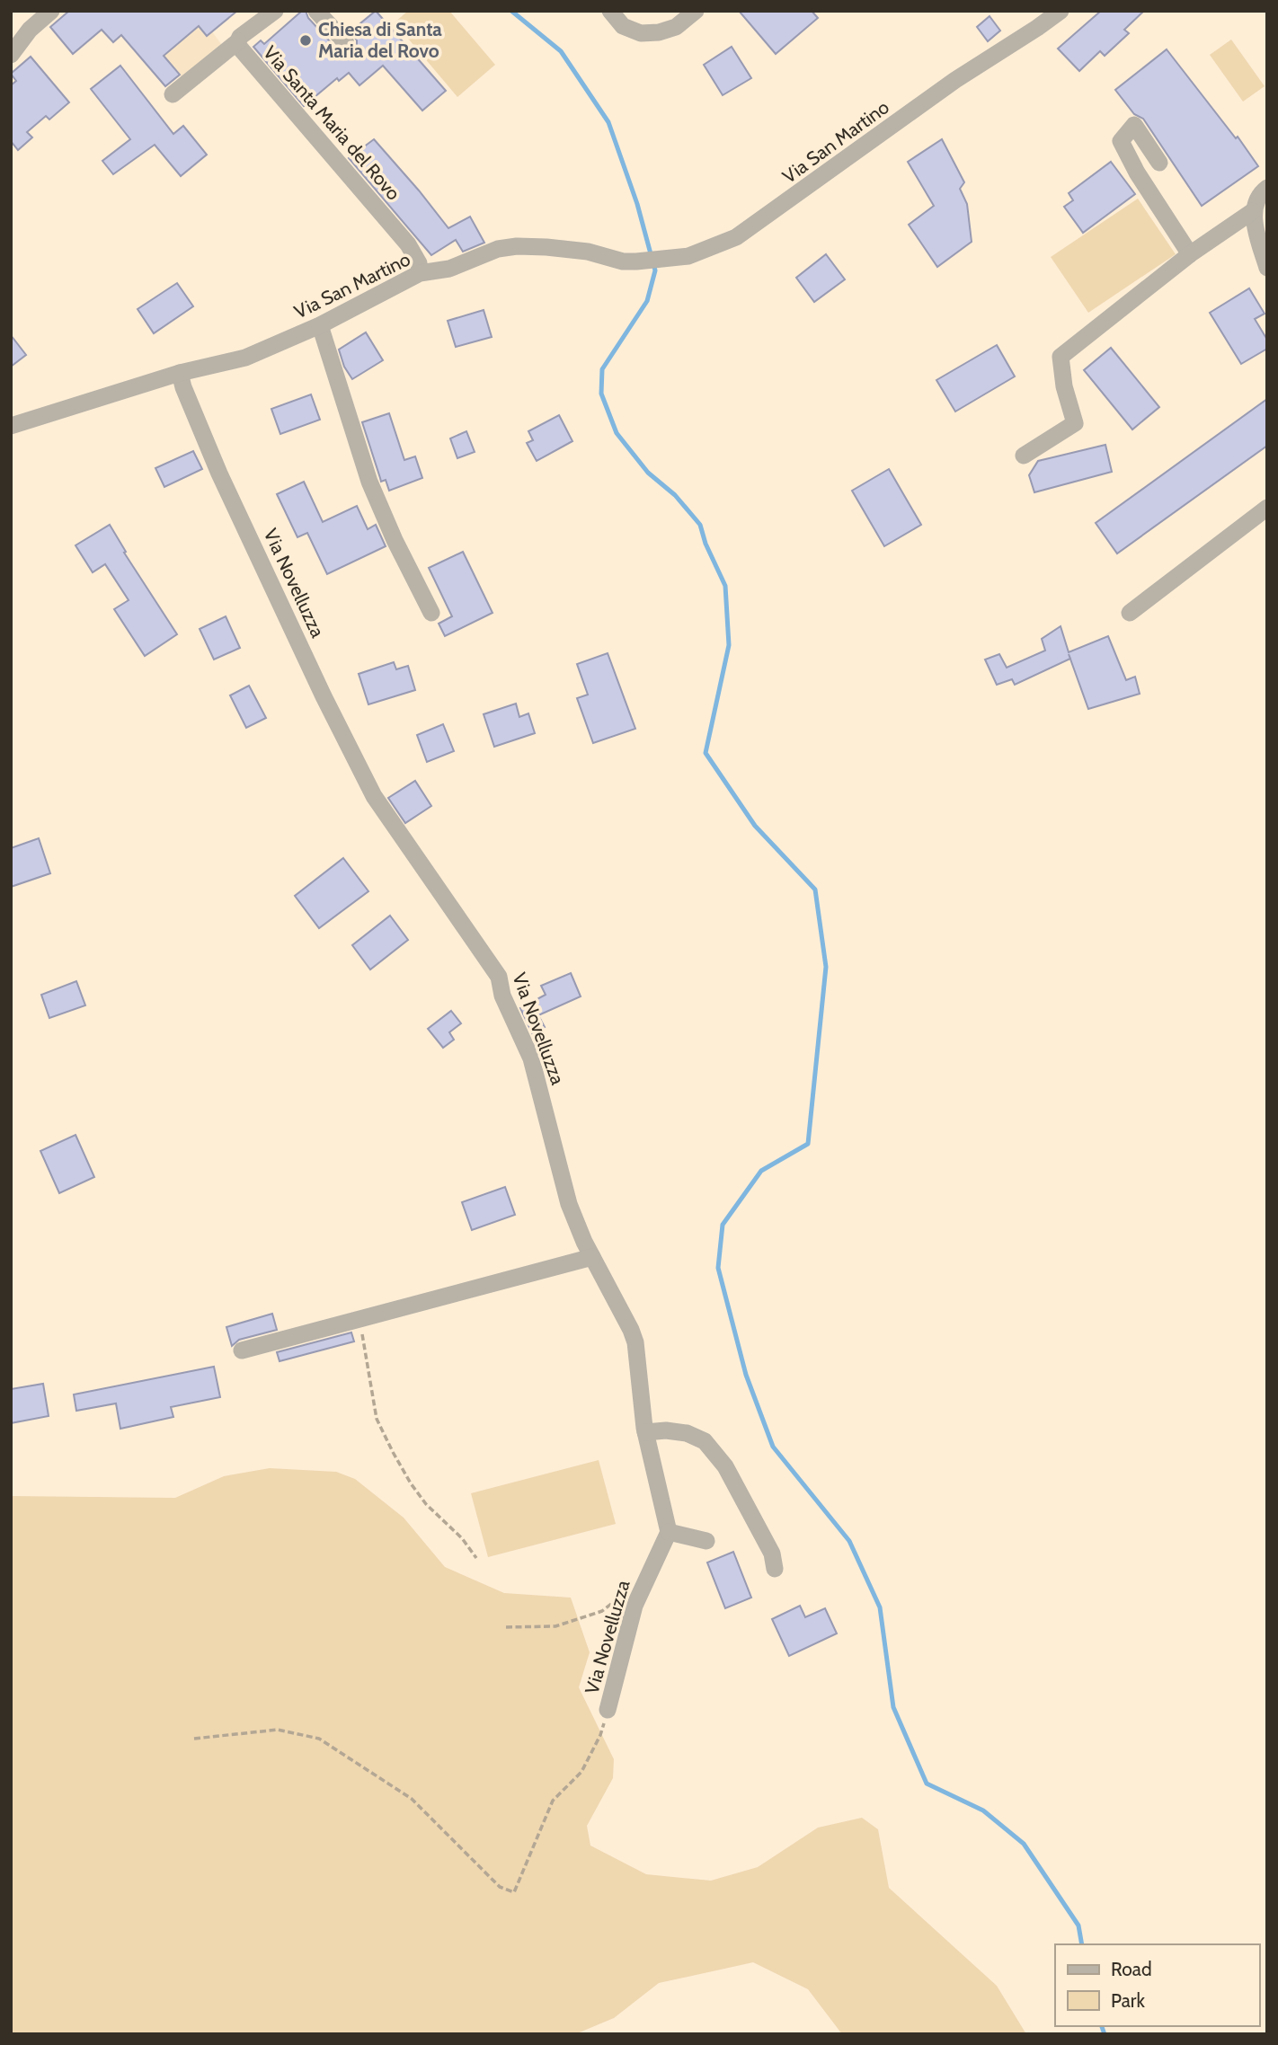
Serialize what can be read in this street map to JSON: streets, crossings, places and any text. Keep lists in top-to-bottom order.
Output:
{
  "streets": {
    "street": ["Via Santa Maria del Rovo", "Via San Martino", "Via Novelluzza"]
  },
  "crossings": [
    ["Via Santa Maria del Rovo", "Via San Martino"],
    ["Via San Martino", "Via Novelluzza"]
  ],
  "places": ["Chiesa di Santa Maria del Rovo"],
  "legend": ["Road", "Park"]
}
